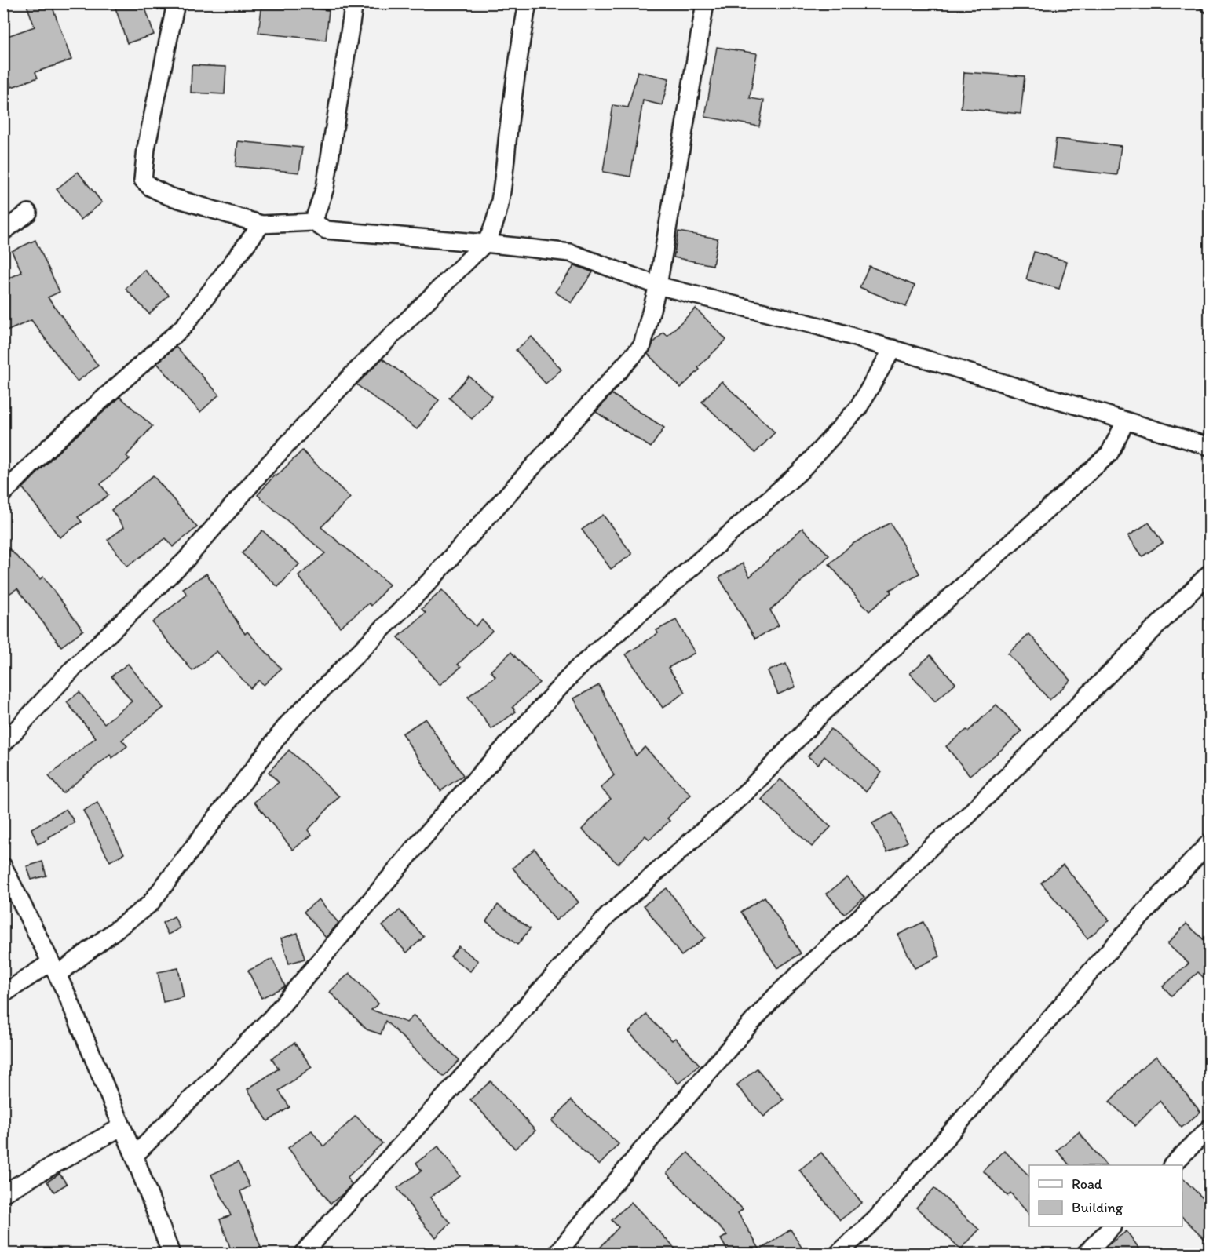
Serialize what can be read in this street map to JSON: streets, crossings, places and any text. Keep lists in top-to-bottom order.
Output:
{
  "legend": ["Road", "Building"]
}
